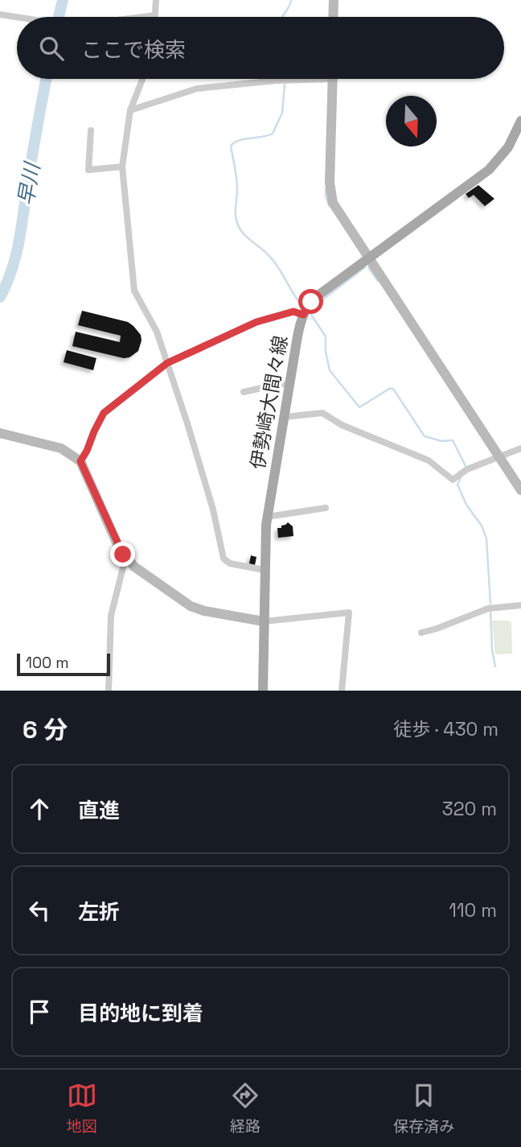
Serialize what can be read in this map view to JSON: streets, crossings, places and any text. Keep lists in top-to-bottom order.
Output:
{
  "streets": {
    "main road": ["伊勢崎大間々線"]
  },
  "water": ["早川"],
  "scale_bar": "100 m",
  "north": "bottom",
  "page": {
    "search": "ここで検索",
    "scale": "100 m",
    "heading": ["6 分", "徒歩 · 430 m"],
    "list": [
      ["直進", "320 m"],
      ["左折", "110 m"],
      "目的地に到着"
    ],
    "nav": ["地図", "経路", "保存済み"]
  }
}
